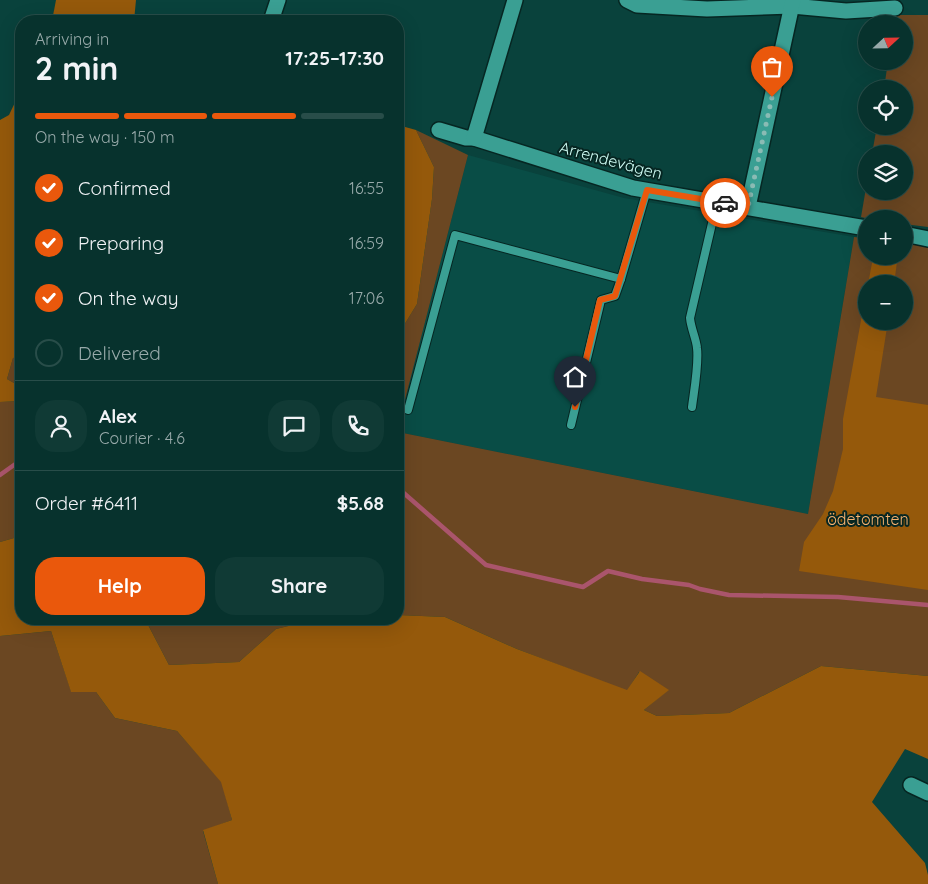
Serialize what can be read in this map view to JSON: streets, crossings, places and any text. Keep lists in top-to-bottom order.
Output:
{
  "streets": {
    "street": ["Arrendevägen"]
  },
  "parks": ["ödetomten"],
  "north": "right",
  "page": {
    "map_buttons": ["+", "−"],
    "heading": ["2 min", "Arriving in", "17:25–17:30"],
    "panel": [
      "Alex",
      "Courier · 4.6",
      "Order #6411",
      "$5.68"
    ],
    "bar": "On the way · 150 m",
    "list": [
      ["Confirmed", "16:55"],
      ["Preparing", "16:59"],
      ["On the way", "17:06"],
      "Delivered"
    ],
    "buttons": ["Help", "Share"]
  }
}
